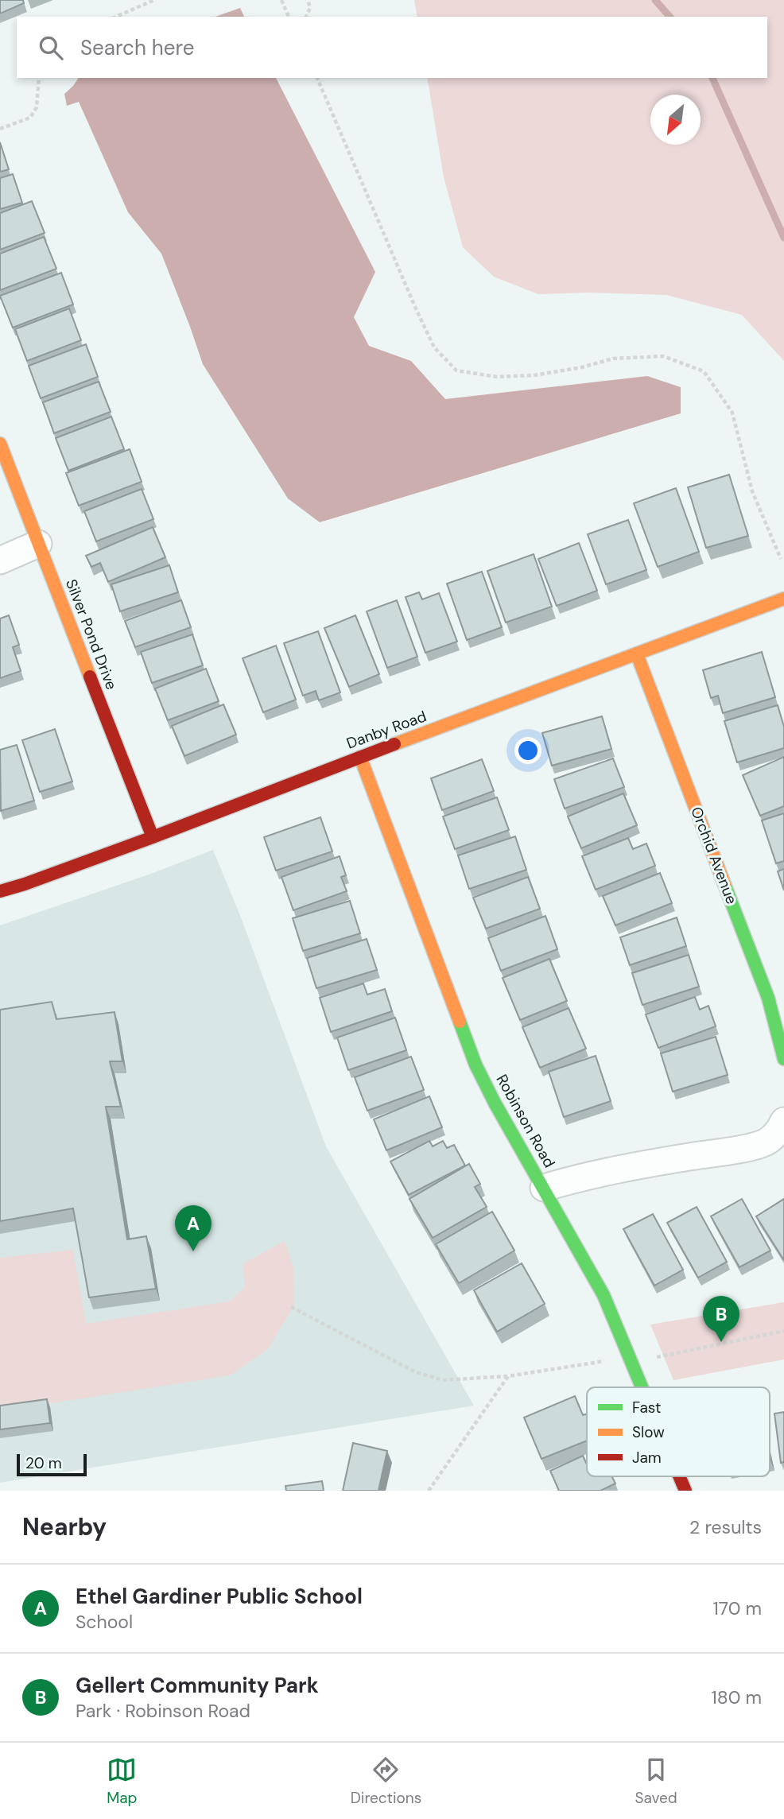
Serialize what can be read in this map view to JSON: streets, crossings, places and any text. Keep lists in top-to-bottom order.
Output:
{
  "streets": {
    "street": [
      "Silver Pond Drive",
      "Danby Road",
      "Orchid Avenue",
      "Robinson Road"
    ]
  },
  "crossings": [
    ["Silver Pond Drive", "Danby Road"],
    ["Danby Road", "Orchid Avenue"],
    ["Danby Road", "Robinson Road"]
  ],
  "legend": ["Fast", "Slow", "Jam"],
  "scale_bar": "20 m",
  "north": "bottom left",
  "page": {
    "search": "Search here",
    "pins": ["A", "B"],
    "scale": "20 m",
    "heading": ["Nearby", "2 results"],
    "list": [
      {
        "mark": "A",
        "name": "Ethel Gardiner Public School",
        "note": "School",
        "value": "170 m"
      },
      {
        "mark": "B",
        "name": "Gellert Community Park",
        "note": "Park · Robinson Road",
        "value": "180 m"
      }
    ],
    "nav": ["Map", "Directions", "Saved"]
  }
}
